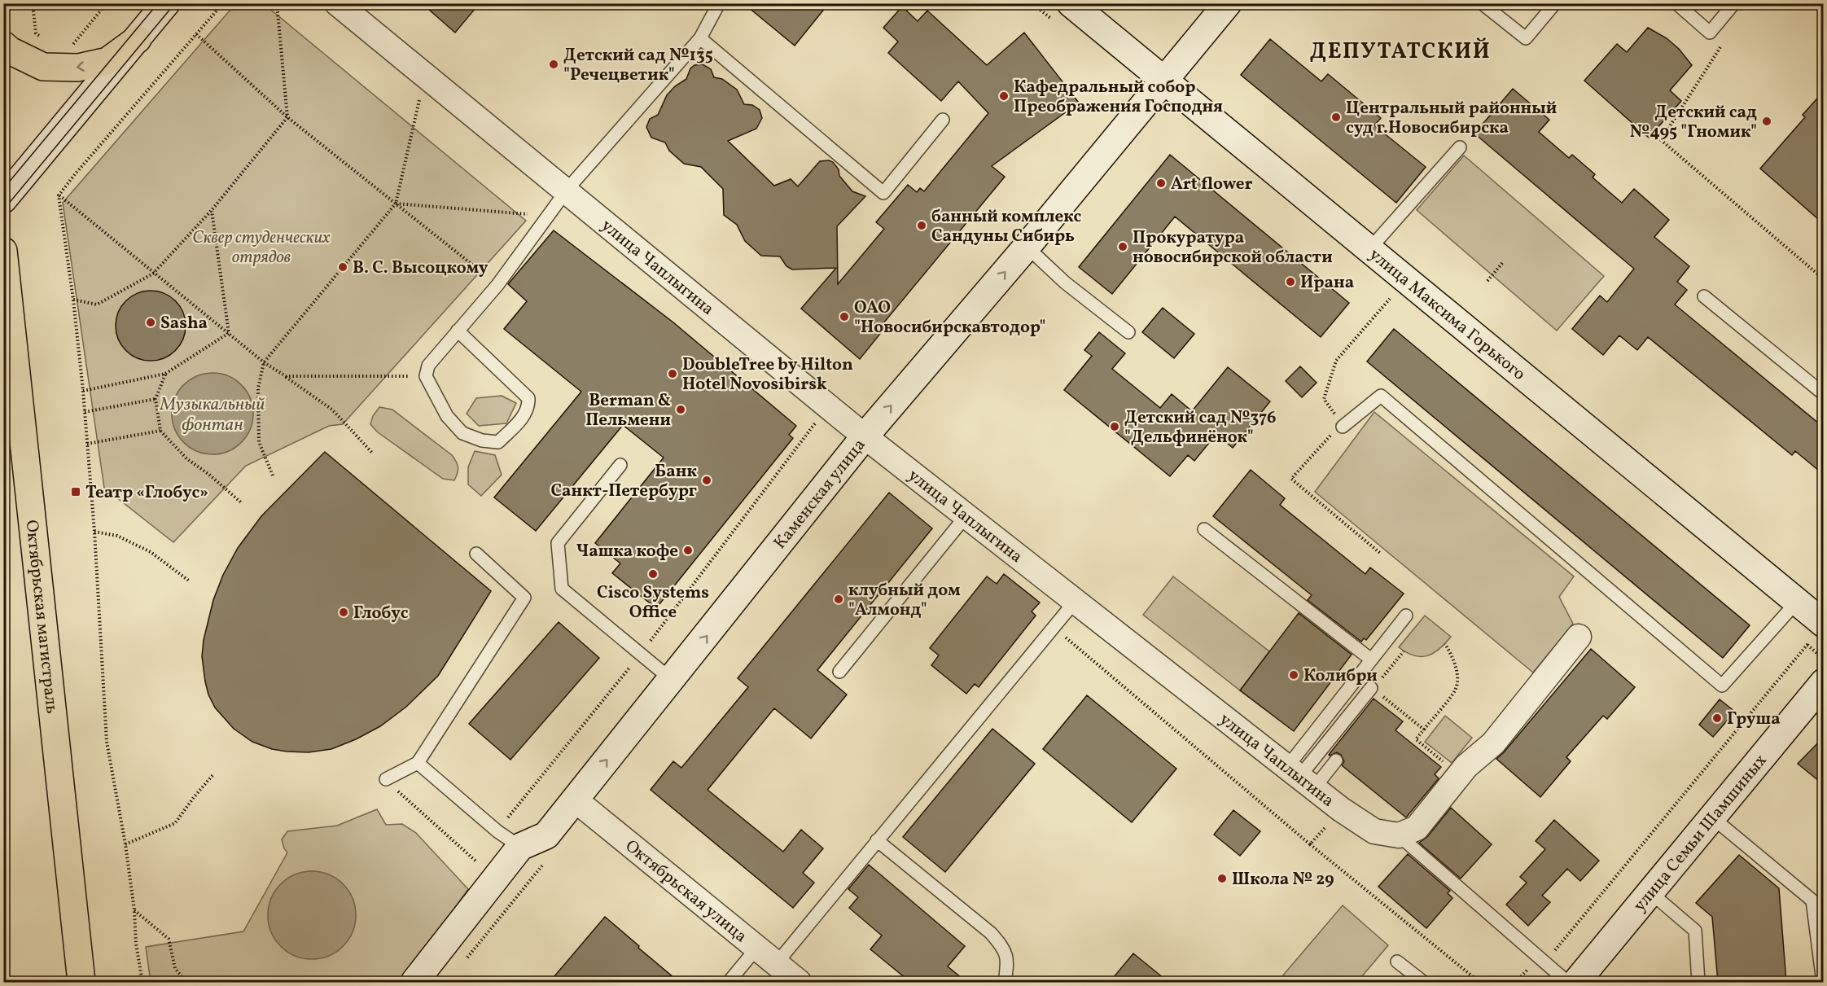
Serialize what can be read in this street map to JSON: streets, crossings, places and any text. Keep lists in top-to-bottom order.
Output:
{
  "streets": {
    "main road": ["Октябрьская магистраль"],
    "street": [
      "улица Чаплыгина",
      "улица Максима Горького",
      "Каменская улица",
      "улица Семьи Шамшиных",
      "Октябрьская улица"
    ]
  },
  "crossings": [
    ["улица Чаплыгина", "Каменская улица"],
    ["улица Максима Горького", "Каменская улица"],
    ["Каменская улица", "Октябрьская улица"]
  ],
  "one_way": ["Каменская улица"],
  "districts": ["ДЕПУТАТСКИЙ"],
  "water": ["Музыкальный фонтан"],
  "parks": ["Сквер студенческих отрядов"],
  "places": {
    "other": [
      "Детский сад №135 \"Речецветик\"",
      "Кафедральный собор Преображения Господня",
      "Центральный районный суд г.Новосибирска",
      "Детский сад №495 \"Гномик\"",
      "Art flower",
      "банный комплекс Сандуны Сибирь",
      "Прокуратура новосибирской области",
      "В. С. Высоцкому",
      "Ирана",
      "ОАО \"Новосибирскавтодор\"",
      "Sasha",
      "DoubleTree by Hilton Hotel Novosibirsk",
      "Berman & Пельмени",
      "Детский сад №376 \"Дельфинёнок\"",
      "Банк Санкт-Петербург",
      "Чашка кофе",
      "Cisco Systems Office",
      "клубный дом \"Алмонд\"",
      "Глобус",
      "Колибри",
      "Груша",
      "Школа № 29"
    ],
    "transit": ["Театр «Глобус»"]
  }
}
